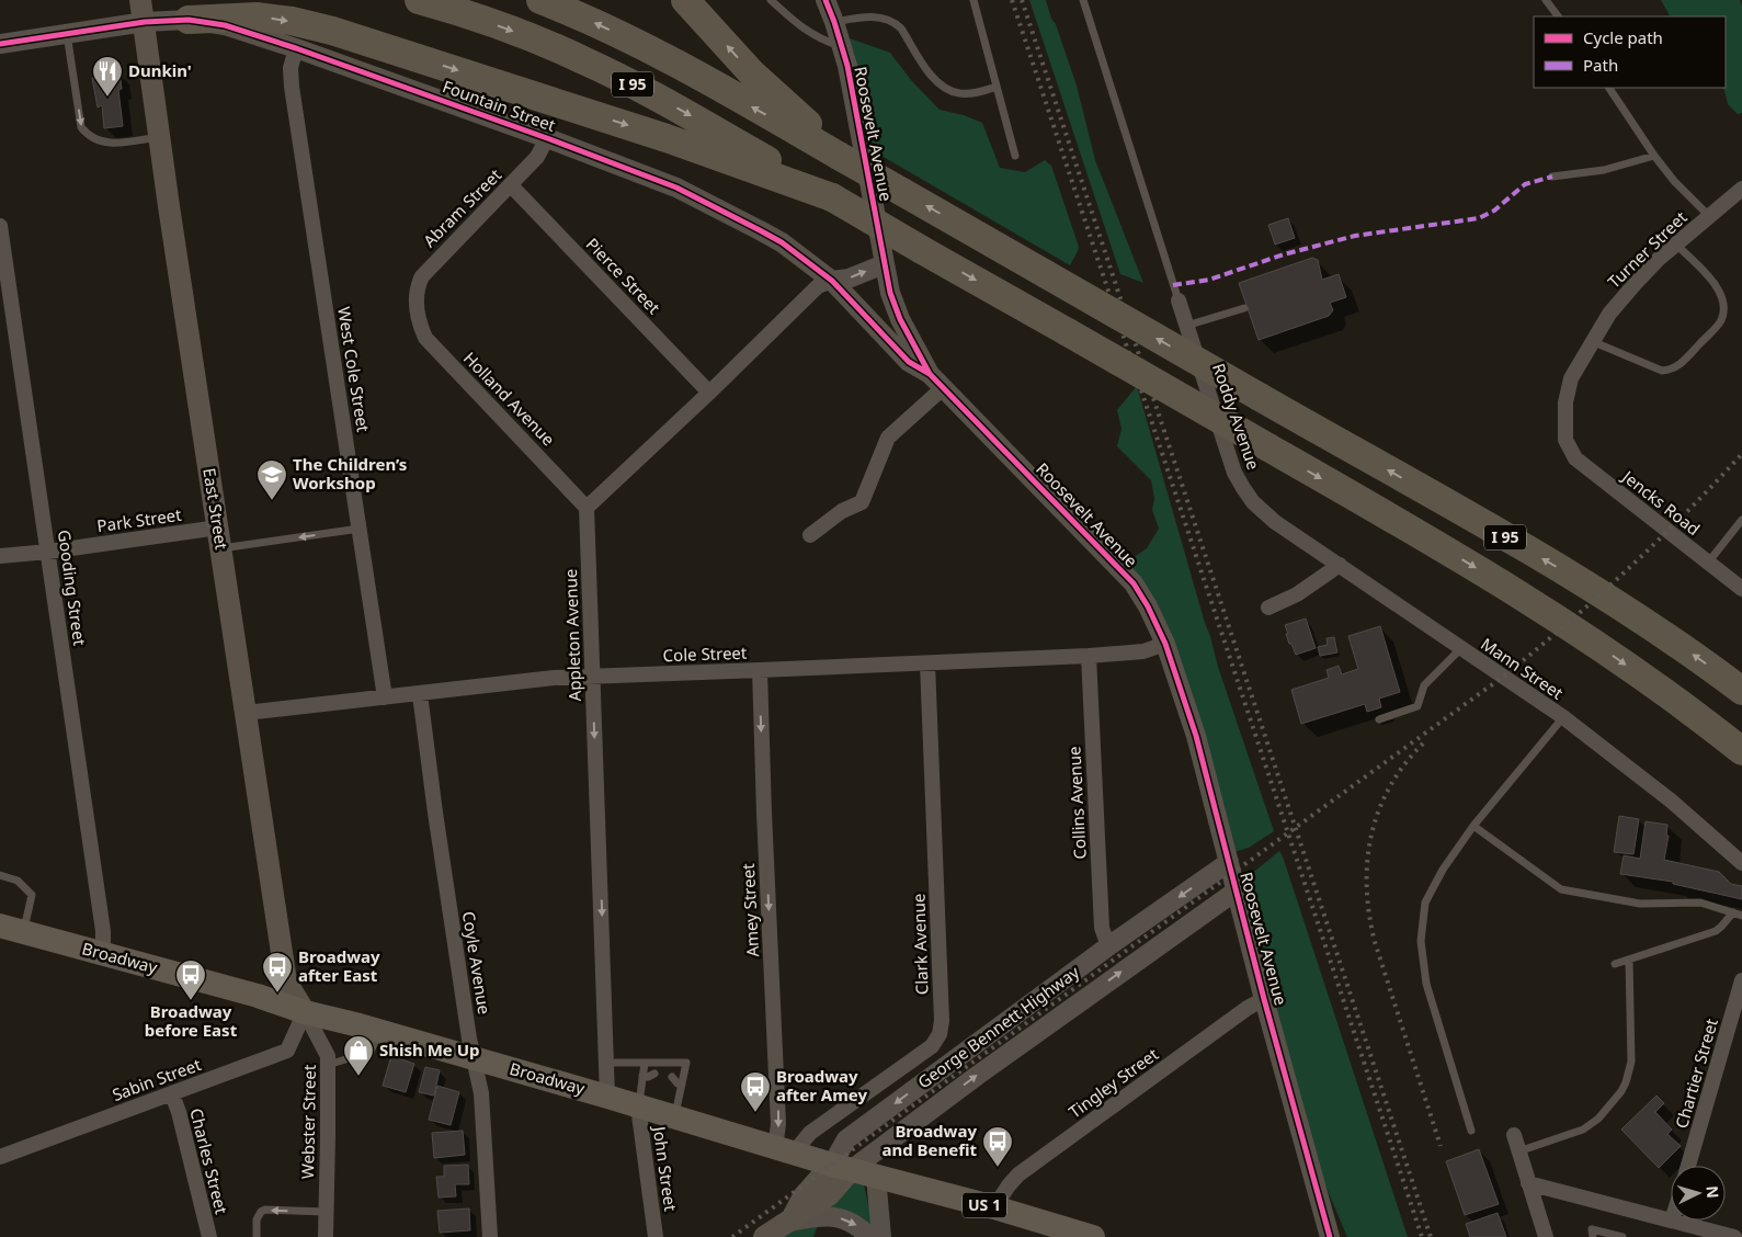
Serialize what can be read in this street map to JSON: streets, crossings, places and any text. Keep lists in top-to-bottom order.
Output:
{
  "streets": {
    "highway": ["I 95"],
    "main road": [
      "East Street",
      "Broadway",
      "George Bennett Highway",
      "US 1"
    ],
    "street": [
      "Fountain Street",
      "Roosevelt Avenue",
      "Abram Street",
      "Turner Street",
      "Pierce Street",
      "West Cole Street",
      "Holland Avenue",
      "Roddy Avenue",
      "Jencks Road",
      "Park Street",
      "Gooding Street",
      "Appleton Avenue",
      "Cole Street",
      "Mann Street",
      "Collins Avenue",
      "Amey Street",
      "Clark Avenue",
      "Coyle Avenue",
      "Chartier Street",
      "Sabin Street",
      "Tingley Street",
      "Webster Street",
      "Charles Street",
      "John Street"
    ]
  },
  "crossings": [
    ["Fountain Street", "Roosevelt Avenue"],
    ["Fountain Street", "Abram Street"],
    ["Fountain Street", "West Cole Street"],
    ["Fountain Street", "East Street"],
    ["Roosevelt Avenue", "Cole Street"],
    ["Roosevelt Avenue", "George Bennett Highway"],
    ["Roosevelt Avenue", "Tingley Street"],
    ["Abram Street", "Pierce Street"],
    ["Abram Street", "Holland Avenue"],
    ["Turner Street", "Jencks Road"],
    ["West Cole Street", "Cole Street"],
    ["Holland Avenue", "Appleton Avenue"],
    ["Roddy Avenue", "Mann Street"],
    ["East Street", "Park Street"],
    ["East Street", "Cole Street"],
    ["East Street", "Broadway"],
    ["East Street", "Sabin Street"],
    ["East Street", "Webster Street"],
    ["Park Street", "Gooding Street"],
    ["Gooding Street", "Broadway"],
    ["Appleton Avenue", "Cole Street"],
    ["Appleton Avenue", "Broadway"],
    ["Cole Street", "Collins Avenue"],
    ["Cole Street", "Amey Street"],
    ["Cole Street", "Clark Avenue"],
    ["Cole Street", "Coyle Avenue"],
    ["Collins Avenue", "George Bennett Highway"],
    ["Amey Street", "Clark Avenue"],
    ["Amey Street", "Broadway"],
    ["Clark Avenue", "Broadway"],
    ["Broadway", "Coyle Avenue"],
    ["Broadway", "George Bennett Highway"],
    ["Broadway", "Sabin Street"],
    ["Broadway", "Tingley Street"],
    ["Broadway", "Webster Street"],
    ["Broadway", "John Street"],
    ["Sabin Street", "Webster Street"],
    ["Sabin Street", "Charles Street"]
  ],
  "one_way": ["Appleton Avenue", "Amey Street"],
  "places": {
    "restaurant": ["Dunkin'"],
    "school or university": ["The Children’s Workshop"],
    "bus stop": [
      "Broadway after East",
      "Broadway before East",
      "Broadway after Amey",
      "Broadway and Benefit"
    ],
    "shop": ["Shish Me Up"]
  },
  "legend": ["Cycle path", "Path"],
  "north": "right"
}
